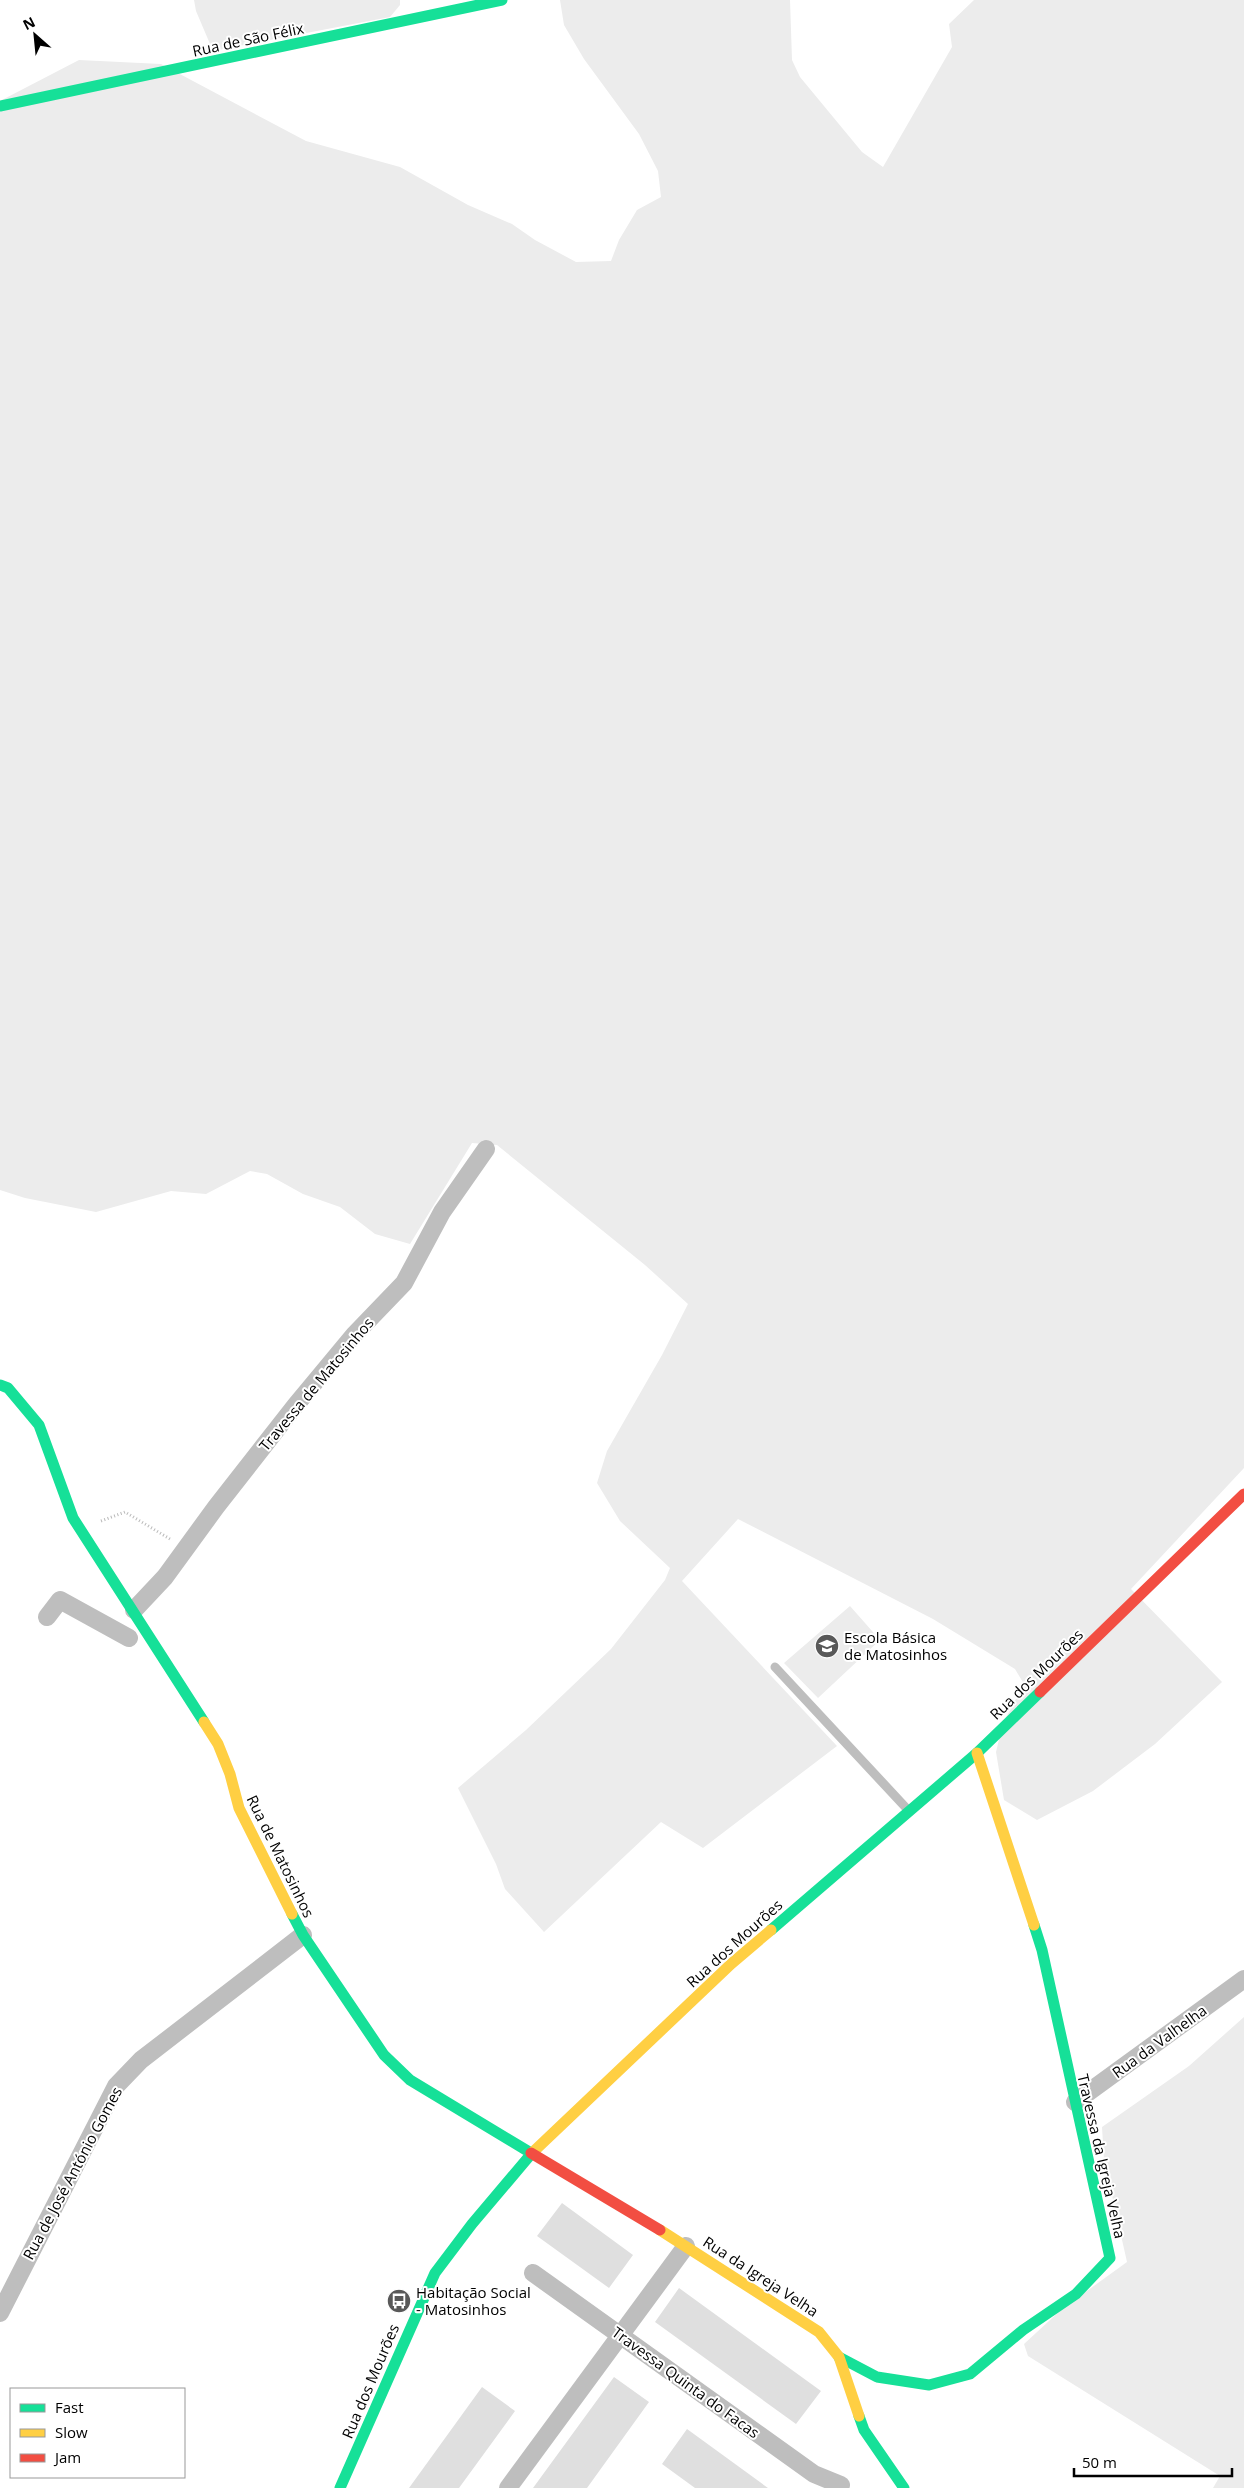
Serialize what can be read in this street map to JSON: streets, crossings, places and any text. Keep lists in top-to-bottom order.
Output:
{
  "streets": {
    "street": [
      "Rua de São Félix",
      "Travessa de Matosinhos",
      "Rua dos Mourões",
      "Rua de Matosinhos",
      "Rua da Valhelha",
      "Travessa da Igreja Velha",
      "Rua de José António Gomes",
      "Rua da Igreja Velha",
      "Travessa Quinta do Facas"
    ]
  },
  "crossings": [
    ["Travessa de Matosinhos", "Rua de Matosinhos"],
    ["Rua dos Mourões", "Rua de Matosinhos"],
    ["Rua dos Mourões", "Travessa da Igreja Velha"],
    ["Rua dos Mourões", "Rua da Igreja Velha"],
    ["Rua de Matosinhos", "Rua de José António Gomes"],
    ["Rua de Matosinhos", "Rua da Igreja Velha"],
    ["Rua da Valhelha", "Travessa da Igreja Velha"],
    ["Travessa da Igreja Velha", "Rua da Igreja Velha"]
  ],
  "places": {
    "school or university": ["Escola Básica de Matosinhos"],
    "bus stop": ["Habitação Social - Matosinhos"]
  },
  "legend": ["Fast", "Slow", "Jam"],
  "scale_bar": "50 m",
  "north": "top left"
}
